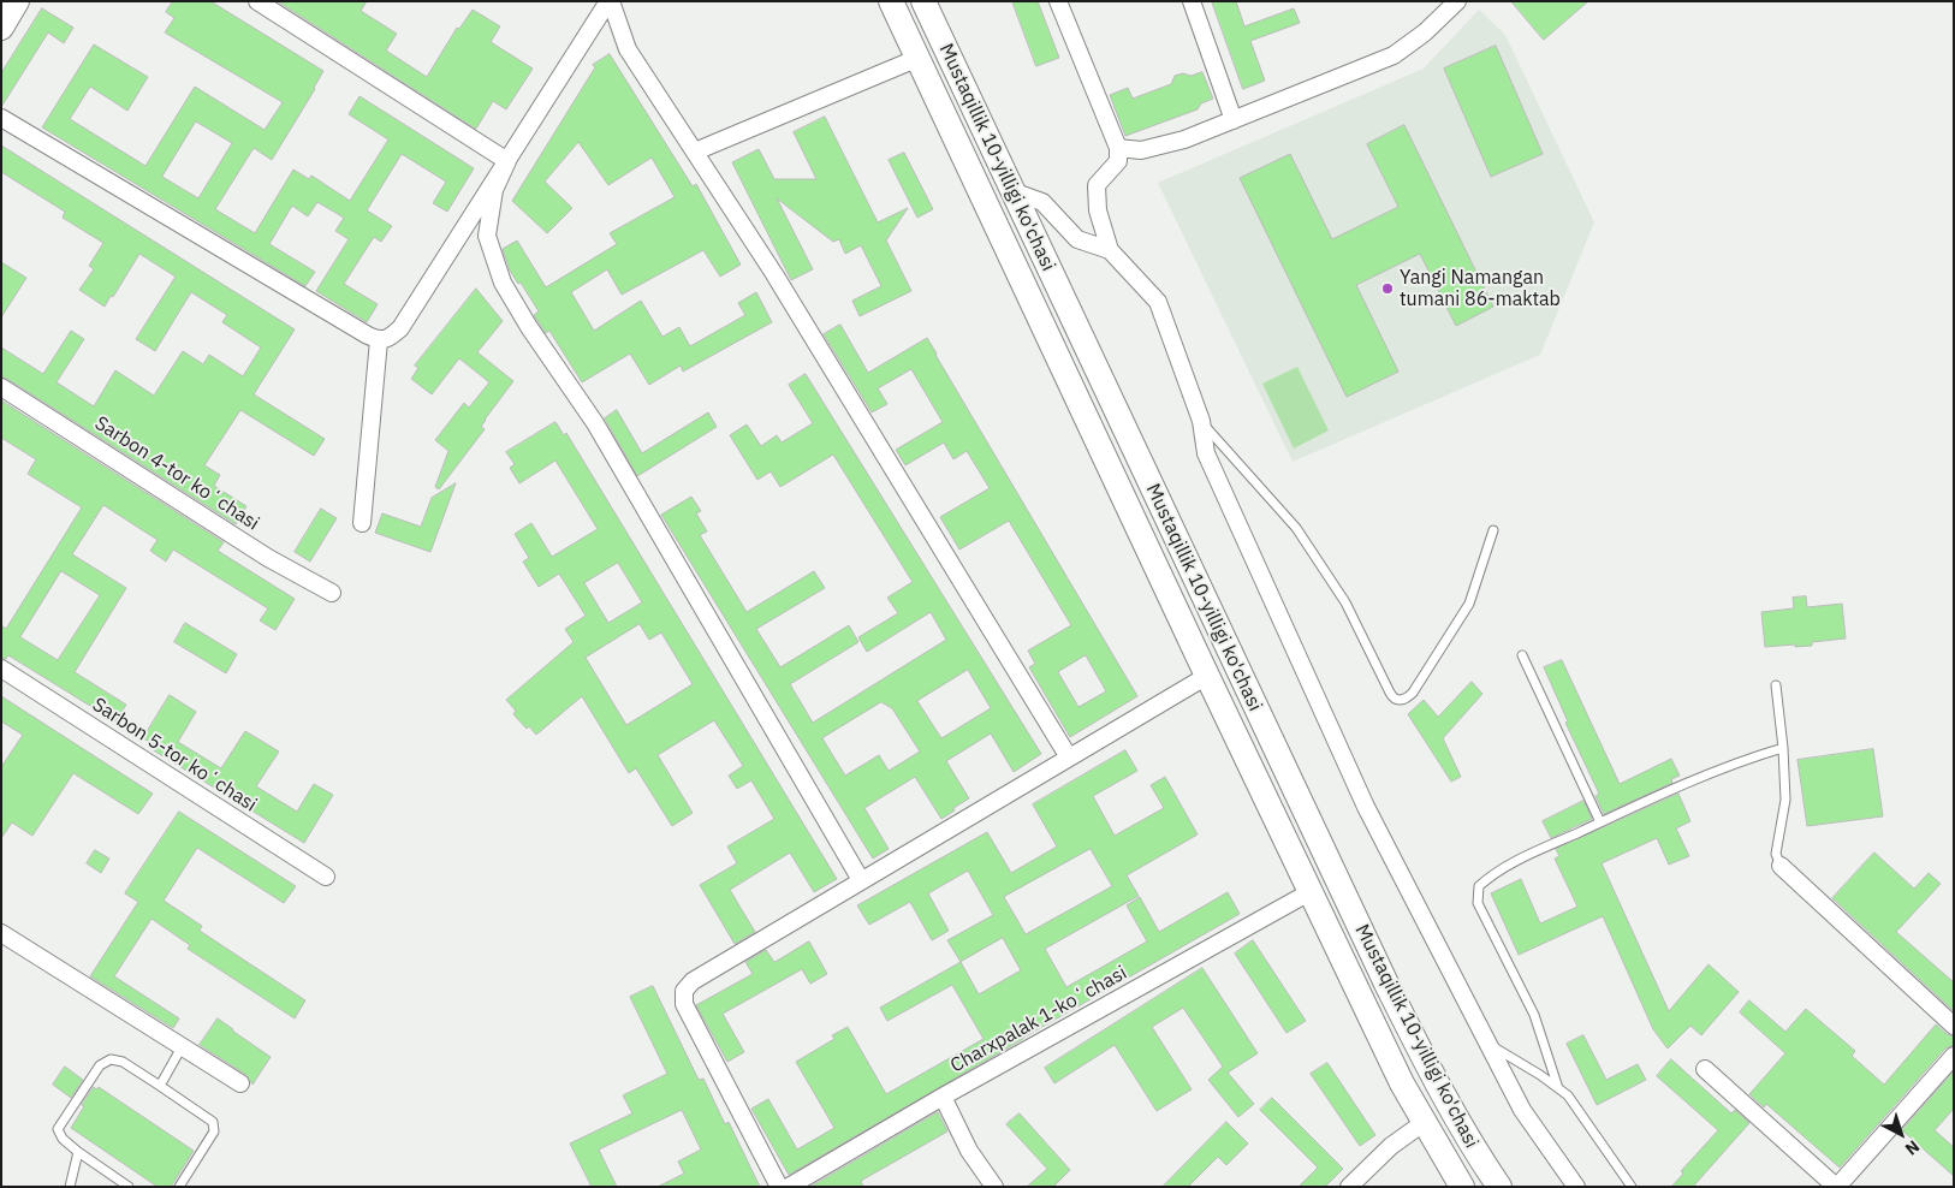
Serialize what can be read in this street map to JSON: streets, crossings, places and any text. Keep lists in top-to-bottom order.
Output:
{
  "streets": {
    "main road": ["Mustaqillik 10-yilligi ko'chasi"],
    "street": ["Sarbon 4-tor koʻchasi", "Sarbon 5-tor koʻchasi", "Charxpalak 1-koʻchasi"]
  },
  "crossings": [
    ["Mustaqillik 10-yilligi ko'chasi", "Charxpalak 1-koʻchasi"]
  ],
  "places": ["Yangi Namangan tumani 86-maktab"],
  "north": "bottom right"
}
